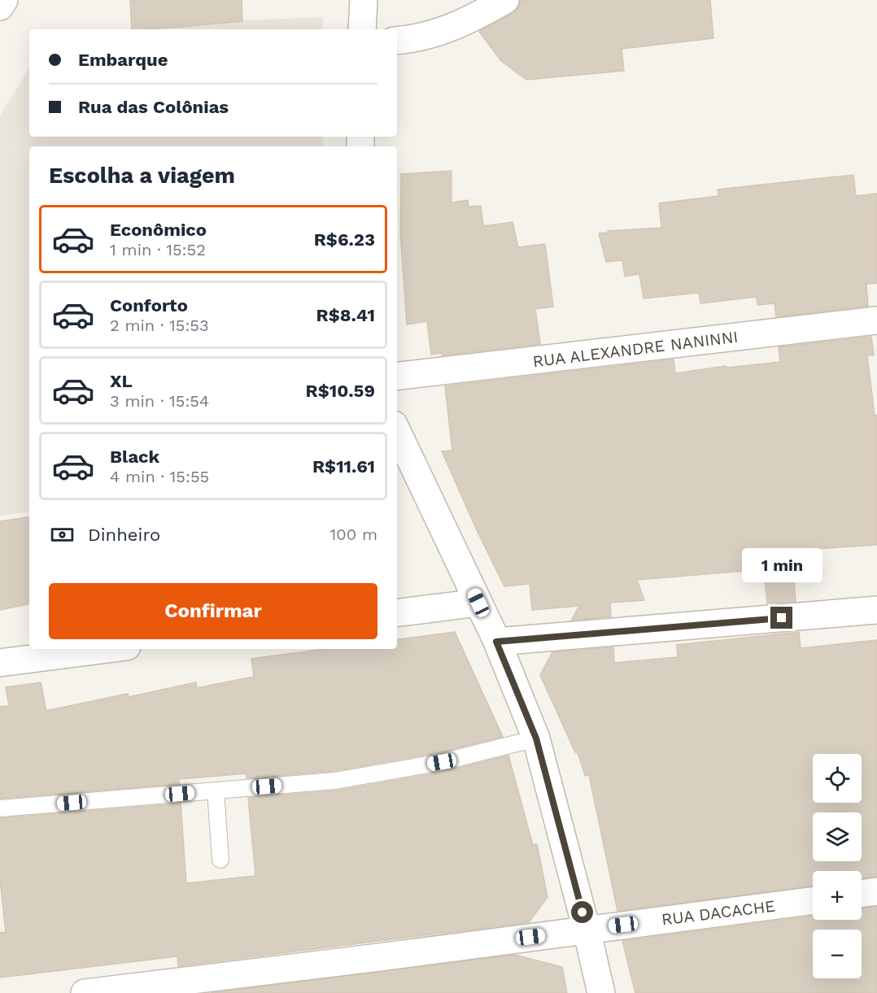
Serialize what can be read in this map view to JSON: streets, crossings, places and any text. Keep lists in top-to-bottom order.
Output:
{
  "streets": {
    "street": ["RUA ALEXANDRE NANINNI", "RUA DACACHE"]
  },
  "page": {
    "banner": ["Embarque", "Rua das Colônias"],
    "heading": "Escolha a viagem",
    "list": [
      {
        "name": "Econômico",
        "note": "1 min · 15:52",
        "value": "R$6.23"
      },
      {
        "name": "Conforto",
        "note": "2 min · 15:53",
        "value": "R$8.41"
      },
      {
        "name": "XL",
        "note": "3 min · 15:54",
        "value": "R$10.59"
      },
      {
        "name": "Black",
        "note": "4 min · 15:55",
        "value": "R$11.61"
      }
    ],
    "pay": ["Dinheiro", "100 m"],
    "bubble": "1 min",
    "buttons": "Confirmar",
    "map_buttons": ["+", "−"]
  }
}
